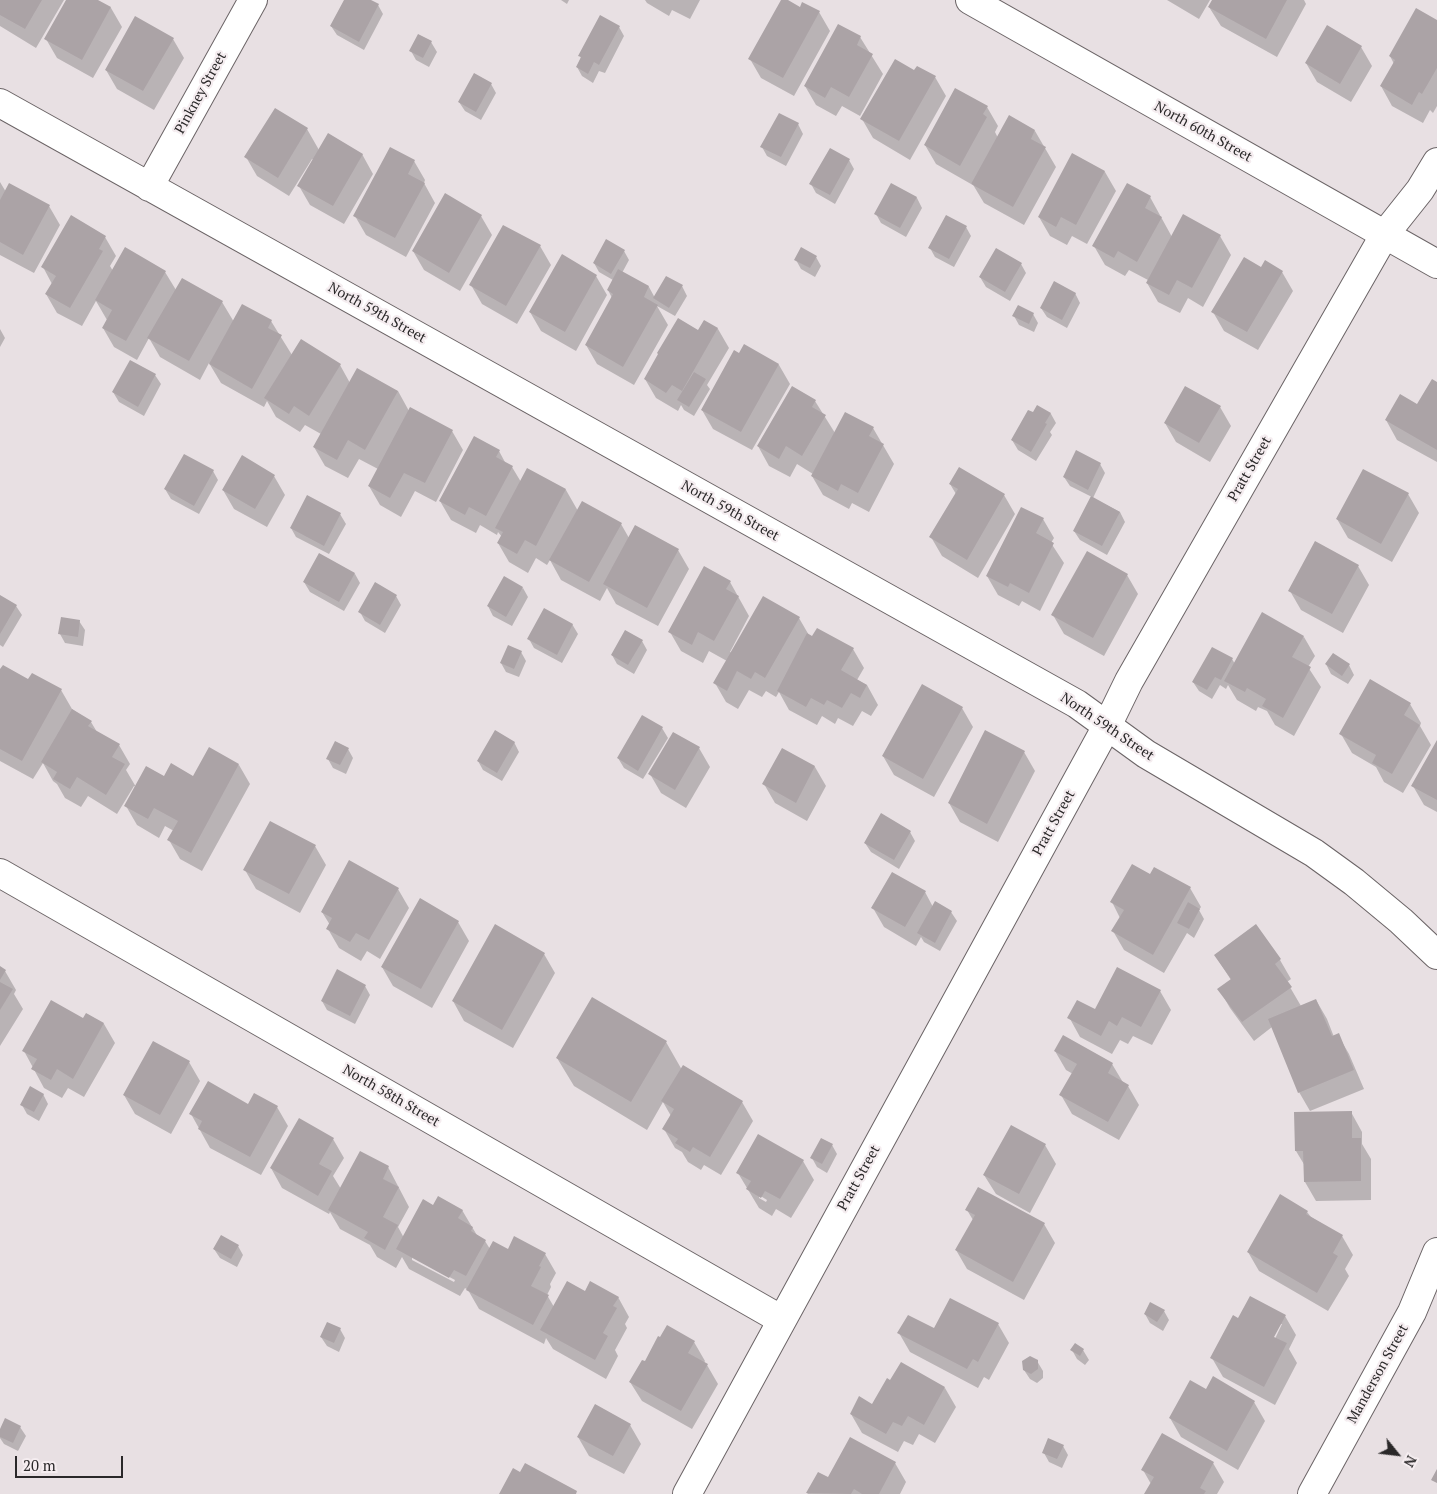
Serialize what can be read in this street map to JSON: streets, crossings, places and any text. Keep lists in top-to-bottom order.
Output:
{
  "streets": {
    "street": [
      "Pinkney Street",
      "North 60th Street",
      "North 59th Street",
      "Pratt Street",
      "North 58th Street",
      "Manderson Street"
    ]
  },
  "crossings": [
    ["Pinkney Street", "North 59th Street"],
    ["North 60th Street", "Pratt Street"],
    ["North 59th Street", "Pratt Street"],
    ["Pratt Street", "North 58th Street"]
  ],
  "scale_bar": "20 m",
  "north": "bottom right"
}
